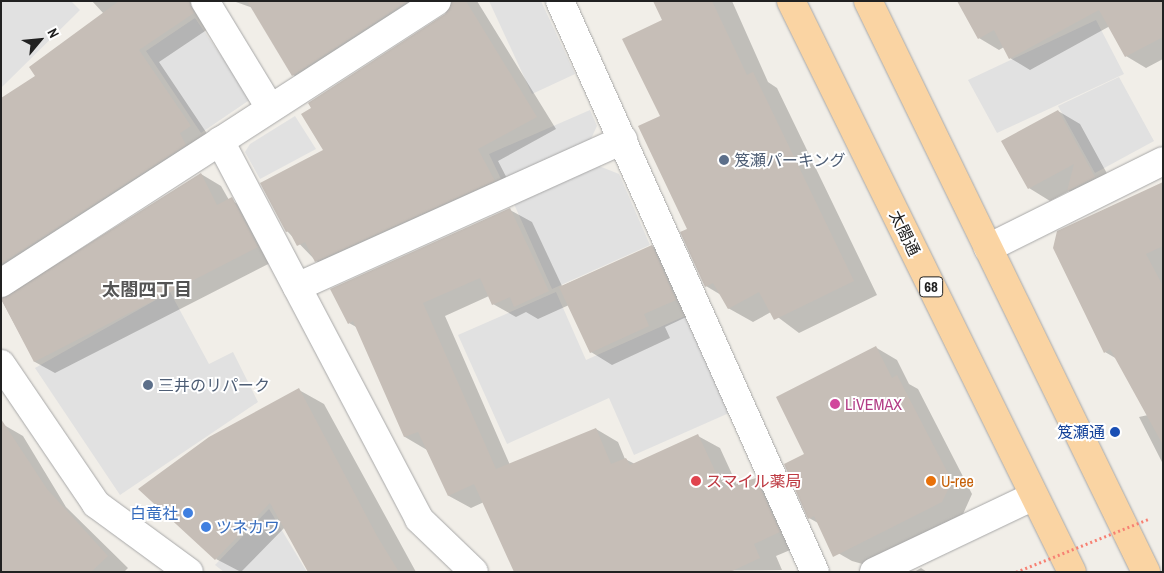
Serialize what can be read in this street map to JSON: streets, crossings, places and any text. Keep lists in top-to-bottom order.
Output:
{
  "streets": {
    "main road": ["太閤通", "68"]
  },
  "districts": ["太閤四丁目"],
  "places": [
    "笈瀬パーキング",
    "三井のリパーク",
    "LiVEMAX",
    "笈瀬通",
    "スマイル薬局",
    "U-ree",
    "白竜社",
    "ツネカワ"
  ],
  "north": "top right"
}
